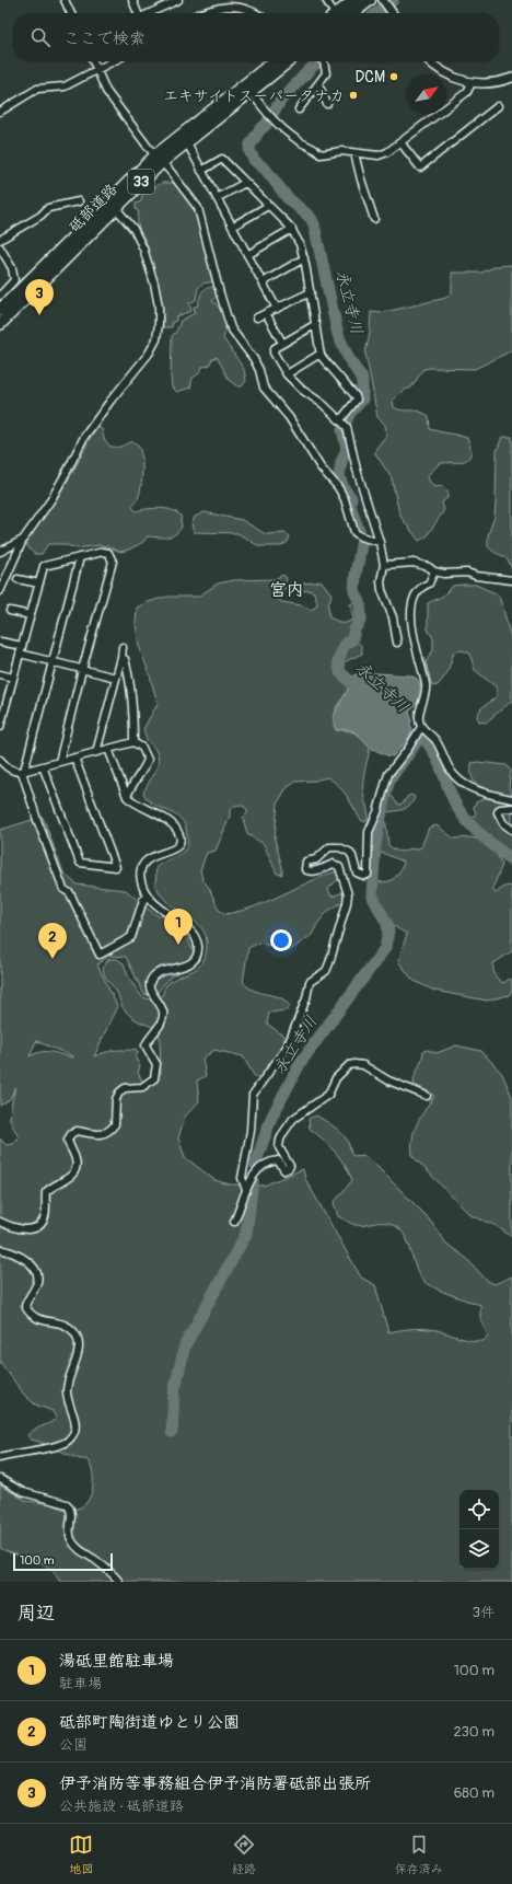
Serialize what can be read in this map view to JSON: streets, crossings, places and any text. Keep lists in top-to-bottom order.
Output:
{
  "streets": {
    "highway": ["33", "砥部道路"]
  },
  "districts": ["宮内"],
  "water": ["永立寺川"],
  "places": ["DCM", "エキサイトスーパータナカ"],
  "scale_bar": "100 m",
  "north": "top right",
  "page": {
    "search": "ここで検索",
    "pins": ["3", "1", "2"],
    "scale": "100 m",
    "heading": ["周辺", "3件"],
    "list": [
      {
        "mark": "1",
        "name": "湯砥里館駐車場",
        "note": "駐車場",
        "value": "100 m"
      },
      {
        "mark": "2",
        "name": "砥部町陶街道ゆとり公園",
        "note": "公園",
        "value": "230 m"
      },
      {
        "mark": "3",
        "name": "伊予消防等事務組合伊予消防署砥部出張所",
        "note": "公共施設 · 砥部道路",
        "value": "680 m"
      }
    ],
    "nav": ["地図", "経路", "保存済み"]
  }
}
